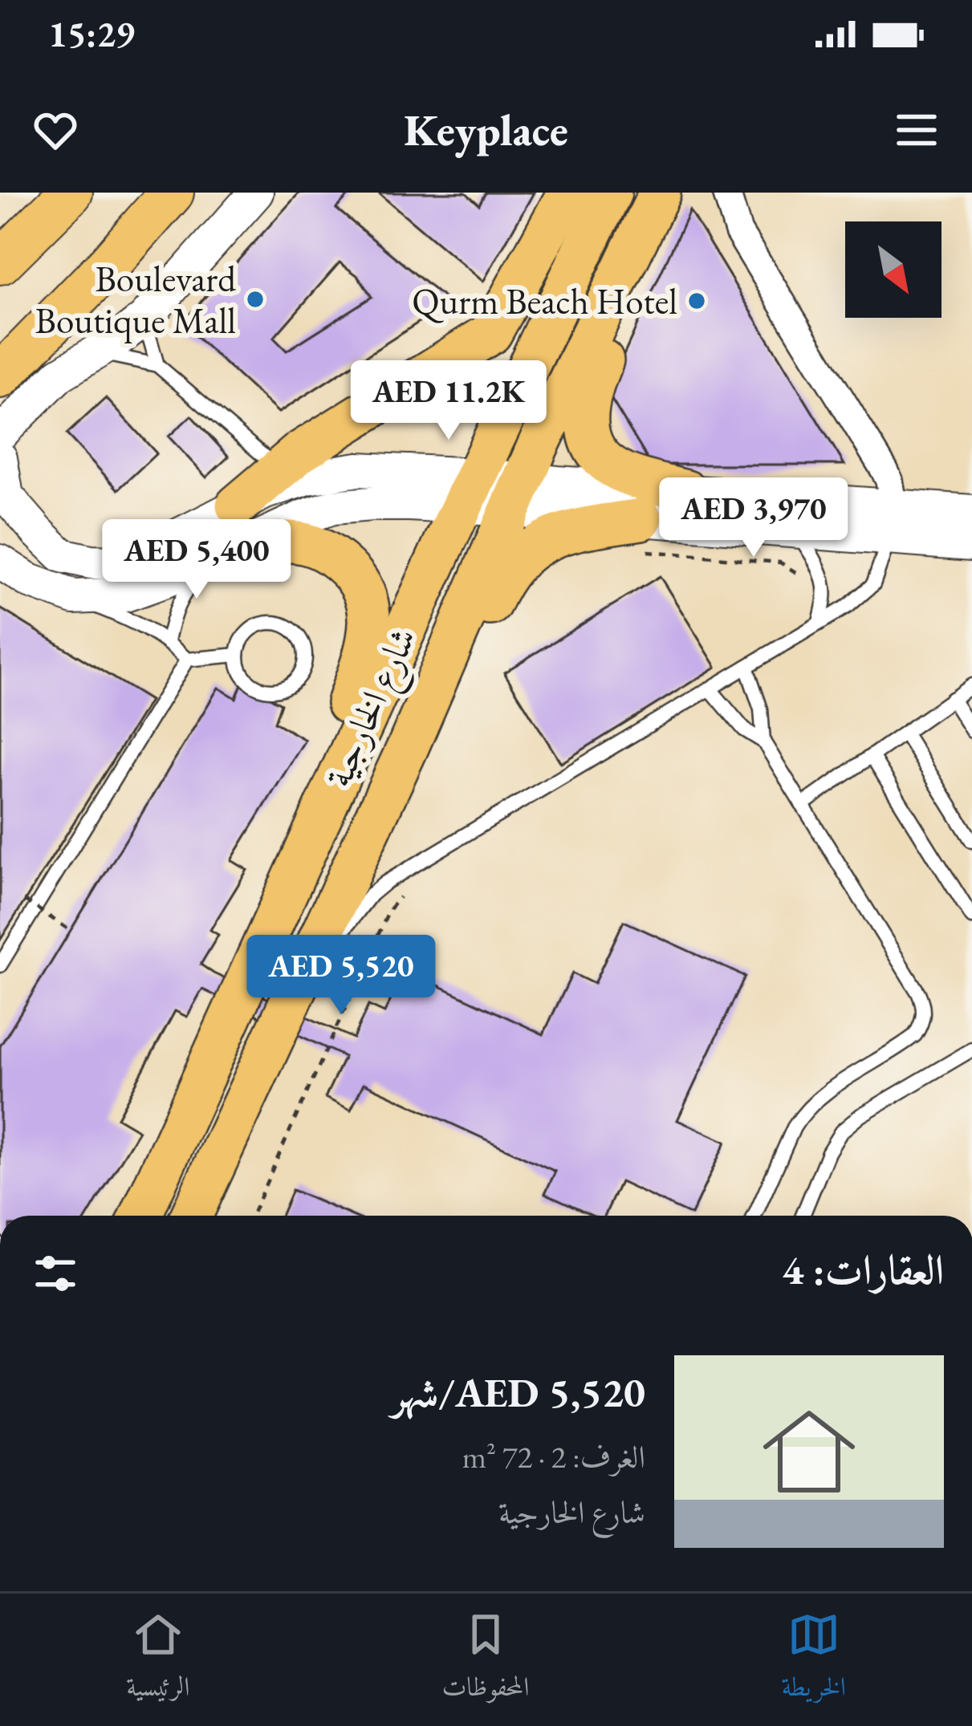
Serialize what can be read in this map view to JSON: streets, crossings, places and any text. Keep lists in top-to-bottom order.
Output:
{
  "streets": {
    "main road": ["شارع الخارجية"]
  },
  "places": ["Boulevard Boutique Mall", "Qurm Beach Hotel"],
  "north": "bottom right",
  "page": {
    "status": "15:29",
    "header": "Keyplace",
    "price": [
      "AED 11.2K",
      "AED 3,970",
      "AED 5,400",
      "AED 5,520"
    ],
    "heading": "العقارات: 4",
    "list": [
      {
        "name": "AED 5,520/شهر",
        "note": "الغرف: 2 · 72 m² · شارع الخارجية"
      }
    ],
    "tabs": ["الخريطة", "المحفوظات", "الرئيسية"]
  }
}
